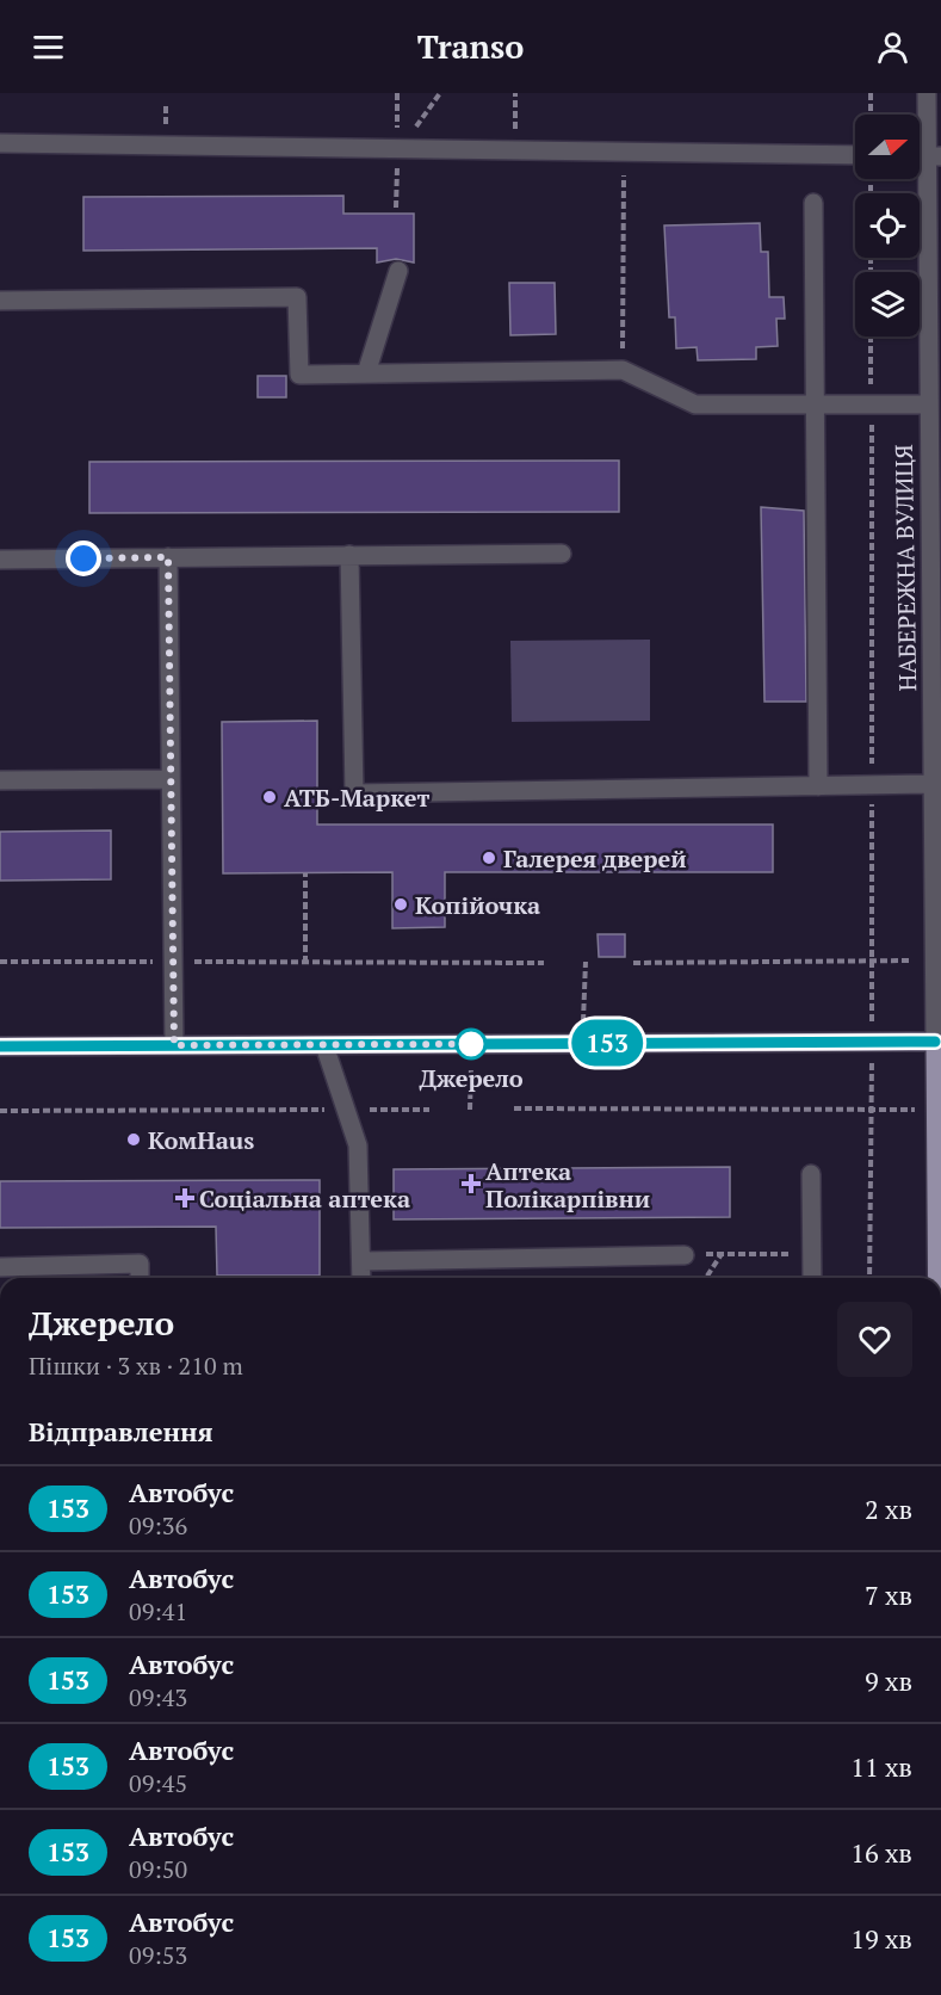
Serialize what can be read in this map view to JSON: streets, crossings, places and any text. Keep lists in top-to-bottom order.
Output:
{
  "streets": {
    "street": ["НАБЕРЕЖНА ВУЛИЦЯ"]
  },
  "places": {
    "other": [
      "АТБ-Маркет",
      "Галерея дверей",
      "Копійочка",
      "Джерело",
      "КомHaus"
    ],
    "health": ["Аптека Полікарпівни", "Соціальна аптека"]
  },
  "lines": ["bus line 153"],
  "north": "right",
  "page": {
    "header": "Transo",
    "on_map": "153",
    "heading": [
      ["Джерело", "Пішки · 3 хв · 210 m"],
      "Відправлення"
    ],
    "list": [
      {
        "mark": "153",
        "name": "Автобус",
        "note": "09:36",
        "value": "2 хв"
      },
      {
        "mark": "153",
        "name": "Автобус",
        "note": "09:41",
        "value": "7 хв"
      },
      {
        "mark": "153",
        "name": "Автобус",
        "note": "09:43",
        "value": "9 хв"
      },
      {
        "mark": "153",
        "name": "Автобус",
        "note": "09:45",
        "value": "11 хв"
      },
      {
        "mark": "153",
        "name": "Автобус",
        "note": "09:50",
        "value": "16 хв"
      },
      {
        "mark": "153",
        "name": "Автобус",
        "note": "09:53",
        "value": "19 хв"
      }
    ]
  }
}
